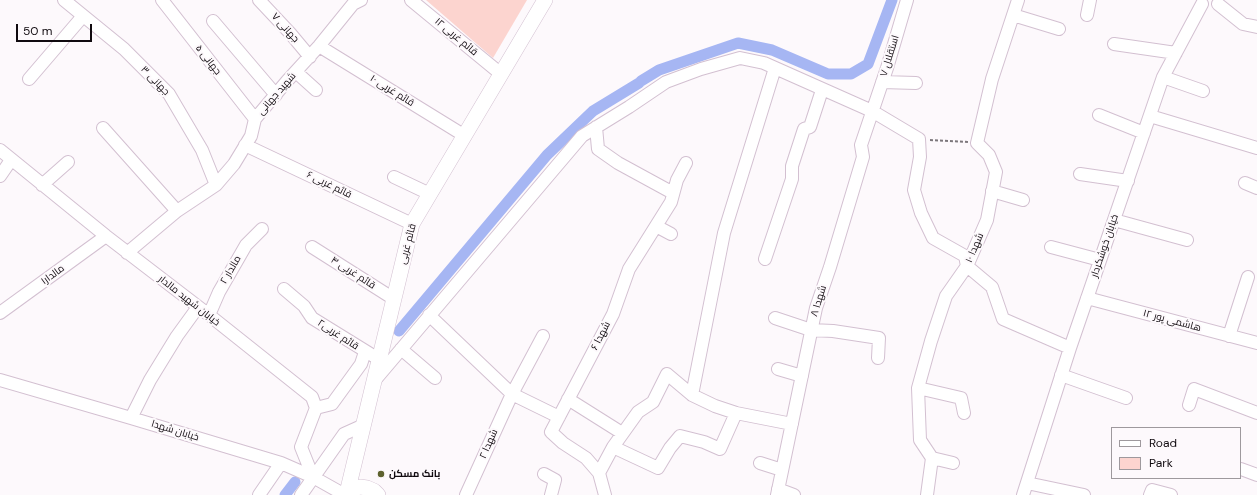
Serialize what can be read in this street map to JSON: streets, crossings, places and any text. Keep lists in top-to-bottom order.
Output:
{
  "streets": {
    "main road": ["قائم غربی"],
    "street": [
      "جهانی ۷",
      "قائم غربی ۱۲",
      "استقلال ۷",
      "جهانی ۵",
      "جهانی ۳",
      "قائم غربی ۱۰",
      "شهید جهانی",
      "قائم غربی ۶",
      "خیابان خوشکردار",
      "شهدا ۱۰",
      "مالدار ۲",
      "قائم غربی ۴",
      "مالدار۱",
      "خیابان شهید مالدار",
      "شهدا ۸",
      "هاشمی پور ۱۲",
      "۲قائم غربی",
      "شهدا ۶",
      "خیابان شهدا",
      "شهدا ۲"
    ]
  },
  "crossings": [
    ["جهانی ۷", "شهید جهانی"],
    ["قائم غربی ۱۲", "قائم غربی"],
    ["استقلال ۷", "شهدا ۸"],
    ["جهانی ۵", "شهید جهانی"],
    ["جهانی ۳", "شهید جهانی"],
    ["قائم غربی ۱۰", "شهید جهانی"],
    ["قائم غربی ۱۰", "قائم غربی"],
    ["شهید جهانی", "قائم غربی ۶"],
    ["شهید جهانی", "خیابان شهید مالدار"],
    ["قائم غربی ۶", "قائم غربی"],
    ["قائم غربی", "قائم غربی ۴"],
    ["قائم غربی", "۲قائم غربی"],
    ["قائم غربی", "خیابان شهدا"],
    ["خیابان خوشکردار", "هاشمی پور ۱۲"],
    ["مالدار ۲", "خیابان شهید مالدار"],
    ["مالدار۱", "خیابان شهید مالدار"]
  ],
  "places": ["بانک مسکن"],
  "legend": ["Road", "Park"],
  "scale_bar": "50 m"
}
